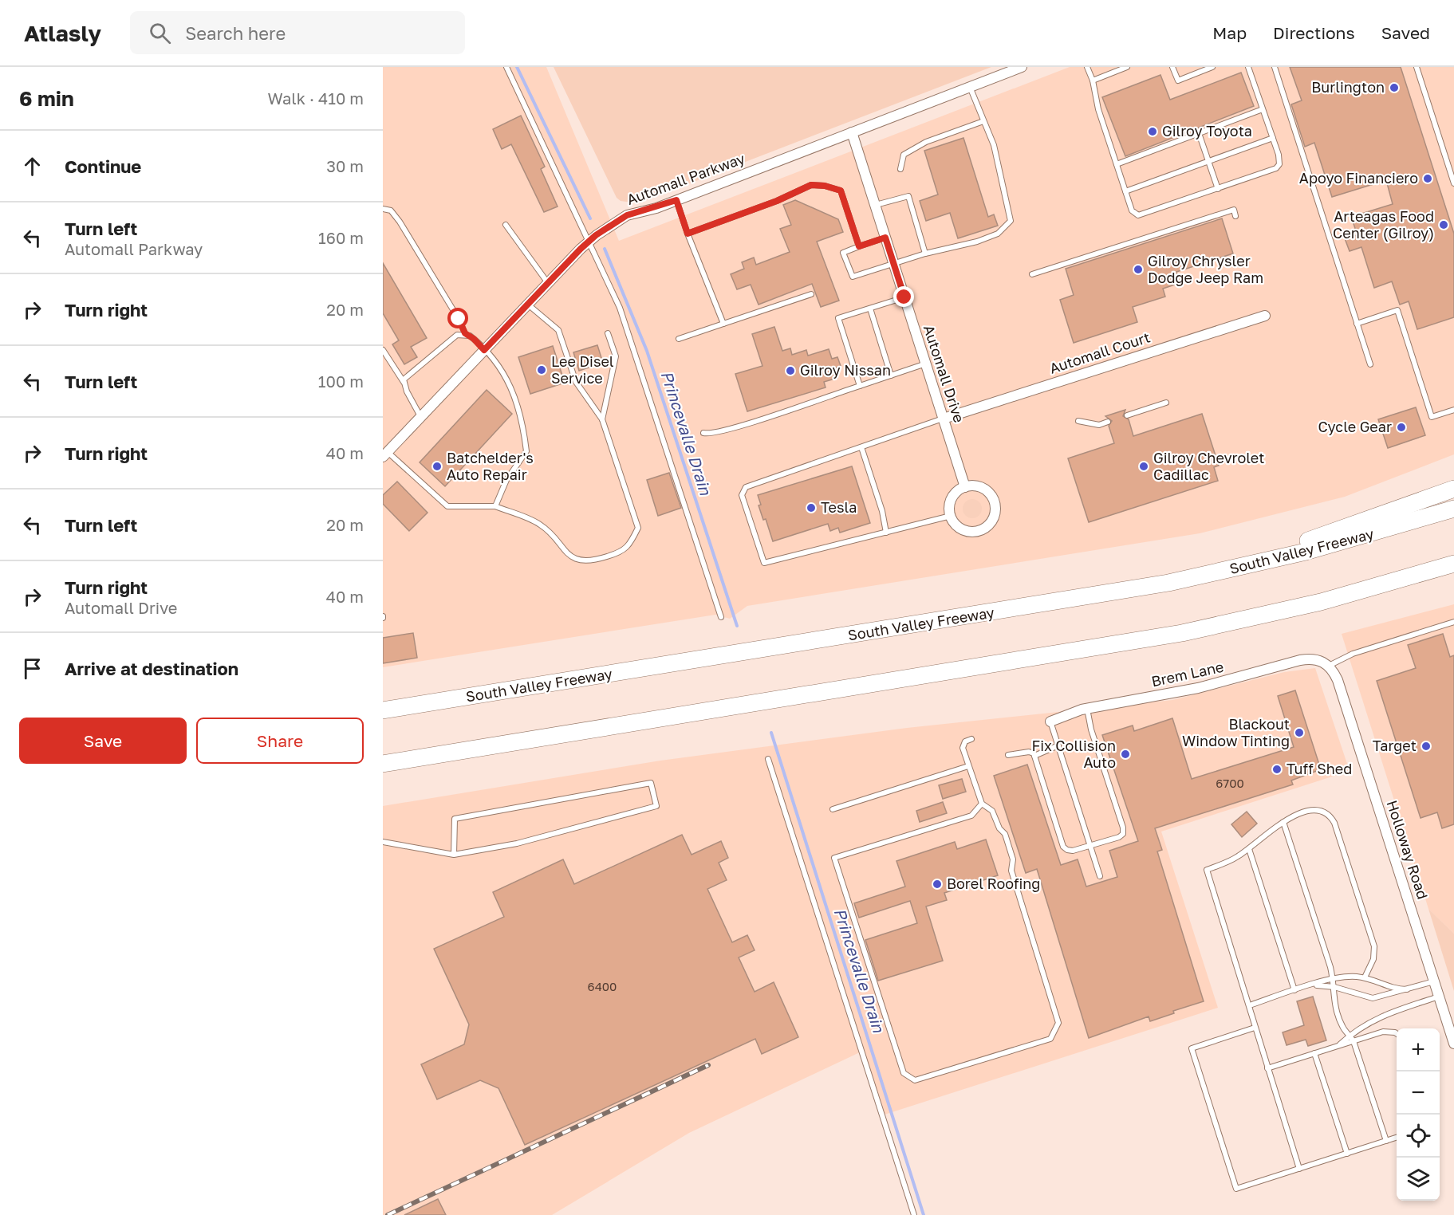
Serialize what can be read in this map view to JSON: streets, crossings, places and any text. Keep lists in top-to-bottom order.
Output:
{
  "streets": {
    "highway": ["South Valley Freeway"],
    "street": [
      "Automall Parkway",
      "Automall Court",
      "Automall Drive",
      "Brem Lane",
      "Holloway Road"
    ]
  },
  "crossings": [
    ["Automall Parkway", "Automall Drive"],
    ["Automall Court", "Automall Drive"],
    ["Brem Lane", "Holloway Road"]
  ],
  "water": ["Princevalle Drain"],
  "places": [
    "Burlington",
    "Gilroy Toyota",
    "Apoyo Financiero",
    "Arteagas Food Center (Gilroy)",
    "Gilroy Chrysler Dodge Jeep Ram",
    "Lee Disel Service",
    "Gilroy Nissan",
    "Cycle Gear",
    "Batchelder's Auto Repair",
    "Gilroy Chevrolet Cadillac",
    "Tesla",
    "Blackout Window Tinting",
    "Target",
    "Fix Collision Auto",
    "Tuff Shed",
    "Borel Roofing"
  ],
  "house_numbers": ["6700", "6400"],
  "page": {
    "header": "Atlasly",
    "search": "Search here",
    "nav": ["Map", "Directions", "Saved"],
    "heading": ["6 min", "Walk · 410 m"],
    "list": [
      ["Continue", "30 m"],
      ["Turn left", "Automall Parkway", "160 m"],
      ["Turn right", "20 m"],
      ["Turn left", "100 m"],
      ["Turn right", "40 m"],
      ["Turn left", "20 m"],
      ["Turn right", "Automall Drive", "40 m"],
      "Arrive at destination"
    ],
    "buttons": ["Save", "Share"],
    "map_buttons": ["+", "−"]
  }
}
